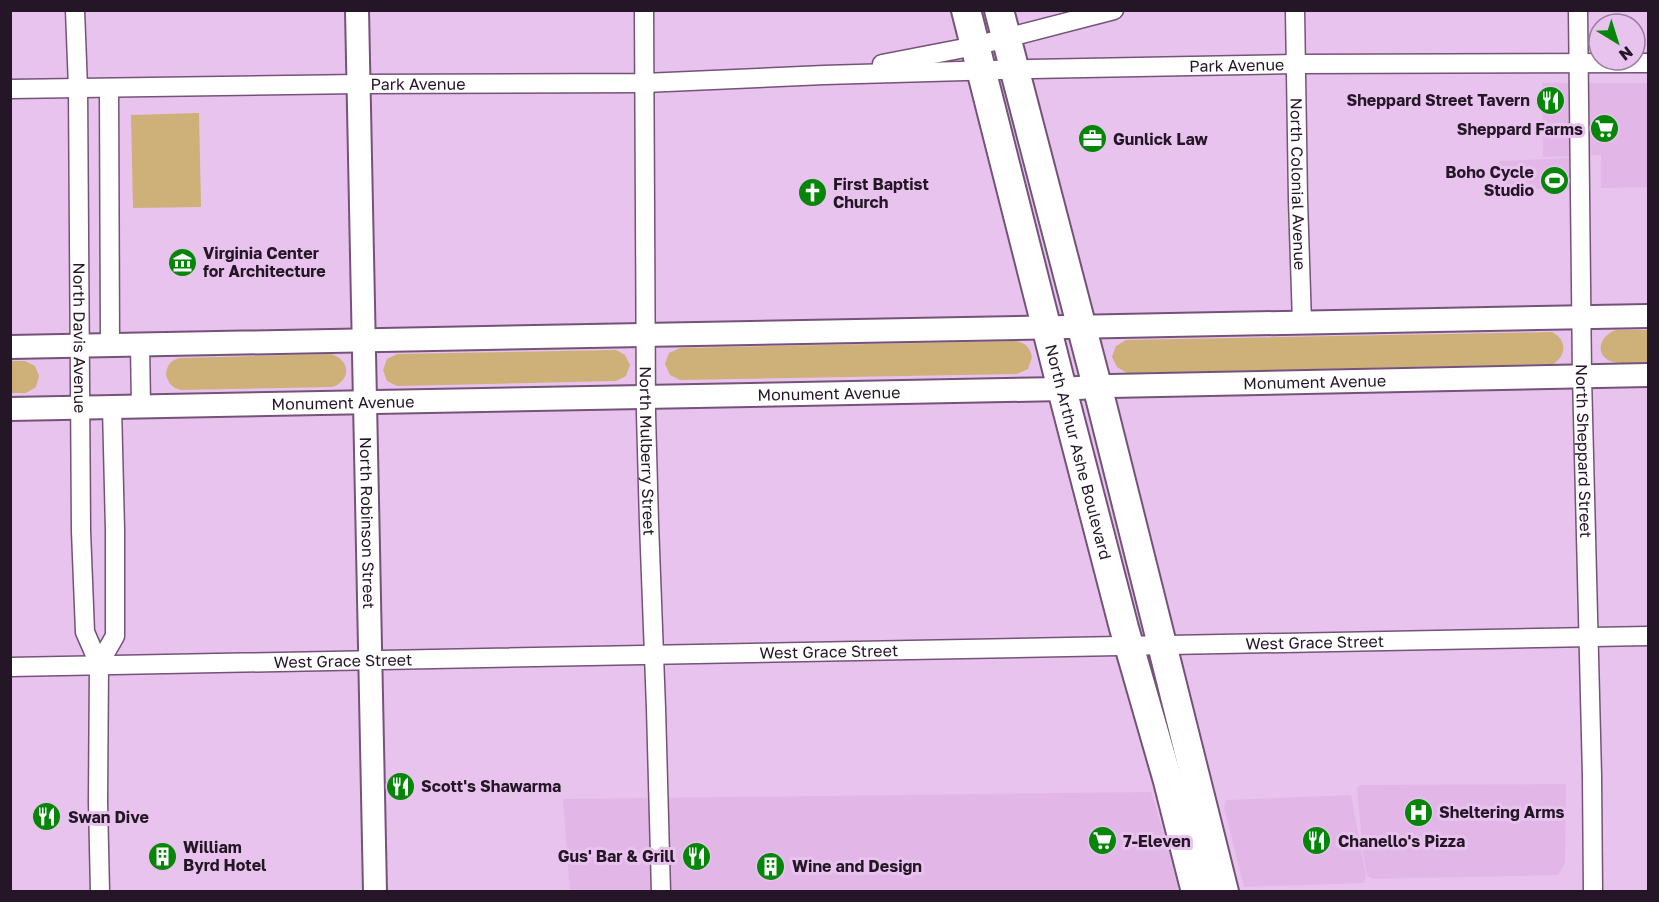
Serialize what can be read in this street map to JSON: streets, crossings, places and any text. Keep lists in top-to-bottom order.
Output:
{
  "streets": {
    "main road": ["North Arthur Ashe Boulevard"],
    "street": [
      "Park Avenue",
      "North Colonial Avenue",
      "North Davis Avenue",
      "Monument Avenue",
      "North Mulberry Street",
      "North Sheppard Street",
      "North Robinson Street",
      "West Grace Street"
    ]
  },
  "crossings": [
    ["Park Avenue", "North Colonial Avenue"],
    ["Park Avenue", "North Davis Avenue"],
    ["Park Avenue", "North Mulberry Street"],
    ["Park Avenue", "North Sheppard Street"],
    ["Park Avenue", "North Arthur Ashe Boulevard"],
    ["Park Avenue", "North Robinson Street"],
    ["North Davis Avenue", "Monument Avenue"],
    ["North Davis Avenue", "West Grace Street"],
    ["Monument Avenue", "North Mulberry Street"],
    ["Monument Avenue", "North Sheppard Street"],
    ["Monument Avenue", "North Arthur Ashe Boulevard"],
    ["Monument Avenue", "North Robinson Street"],
    ["North Mulberry Street", "West Grace Street"],
    ["North Sheppard Street", "West Grace Street"],
    ["North Arthur Ashe Boulevard", "West Grace Street"],
    ["North Robinson Street", "West Grace Street"]
  ],
  "places": {
    "restaurant": [
      "Sheppard Street Tavern",
      "Scott's Shawarma",
      "Swan Dive",
      "Chanello's Pizza",
      "Gus' Bar & Grill"
    ],
    "supermarket": ["Sheppard Farms", "7-Eleven"],
    "office": ["Gunlick Law"],
    "sports": ["Boho Cycle Studio"],
    "church": ["First Baptist Church"],
    "museum": ["Virginia Center for Architecture"],
    "hospital": ["Sheltering Arms"],
    "building": ["William Byrd Hotel", "Wine and Design"]
  },
  "north": "bottom right"
}
